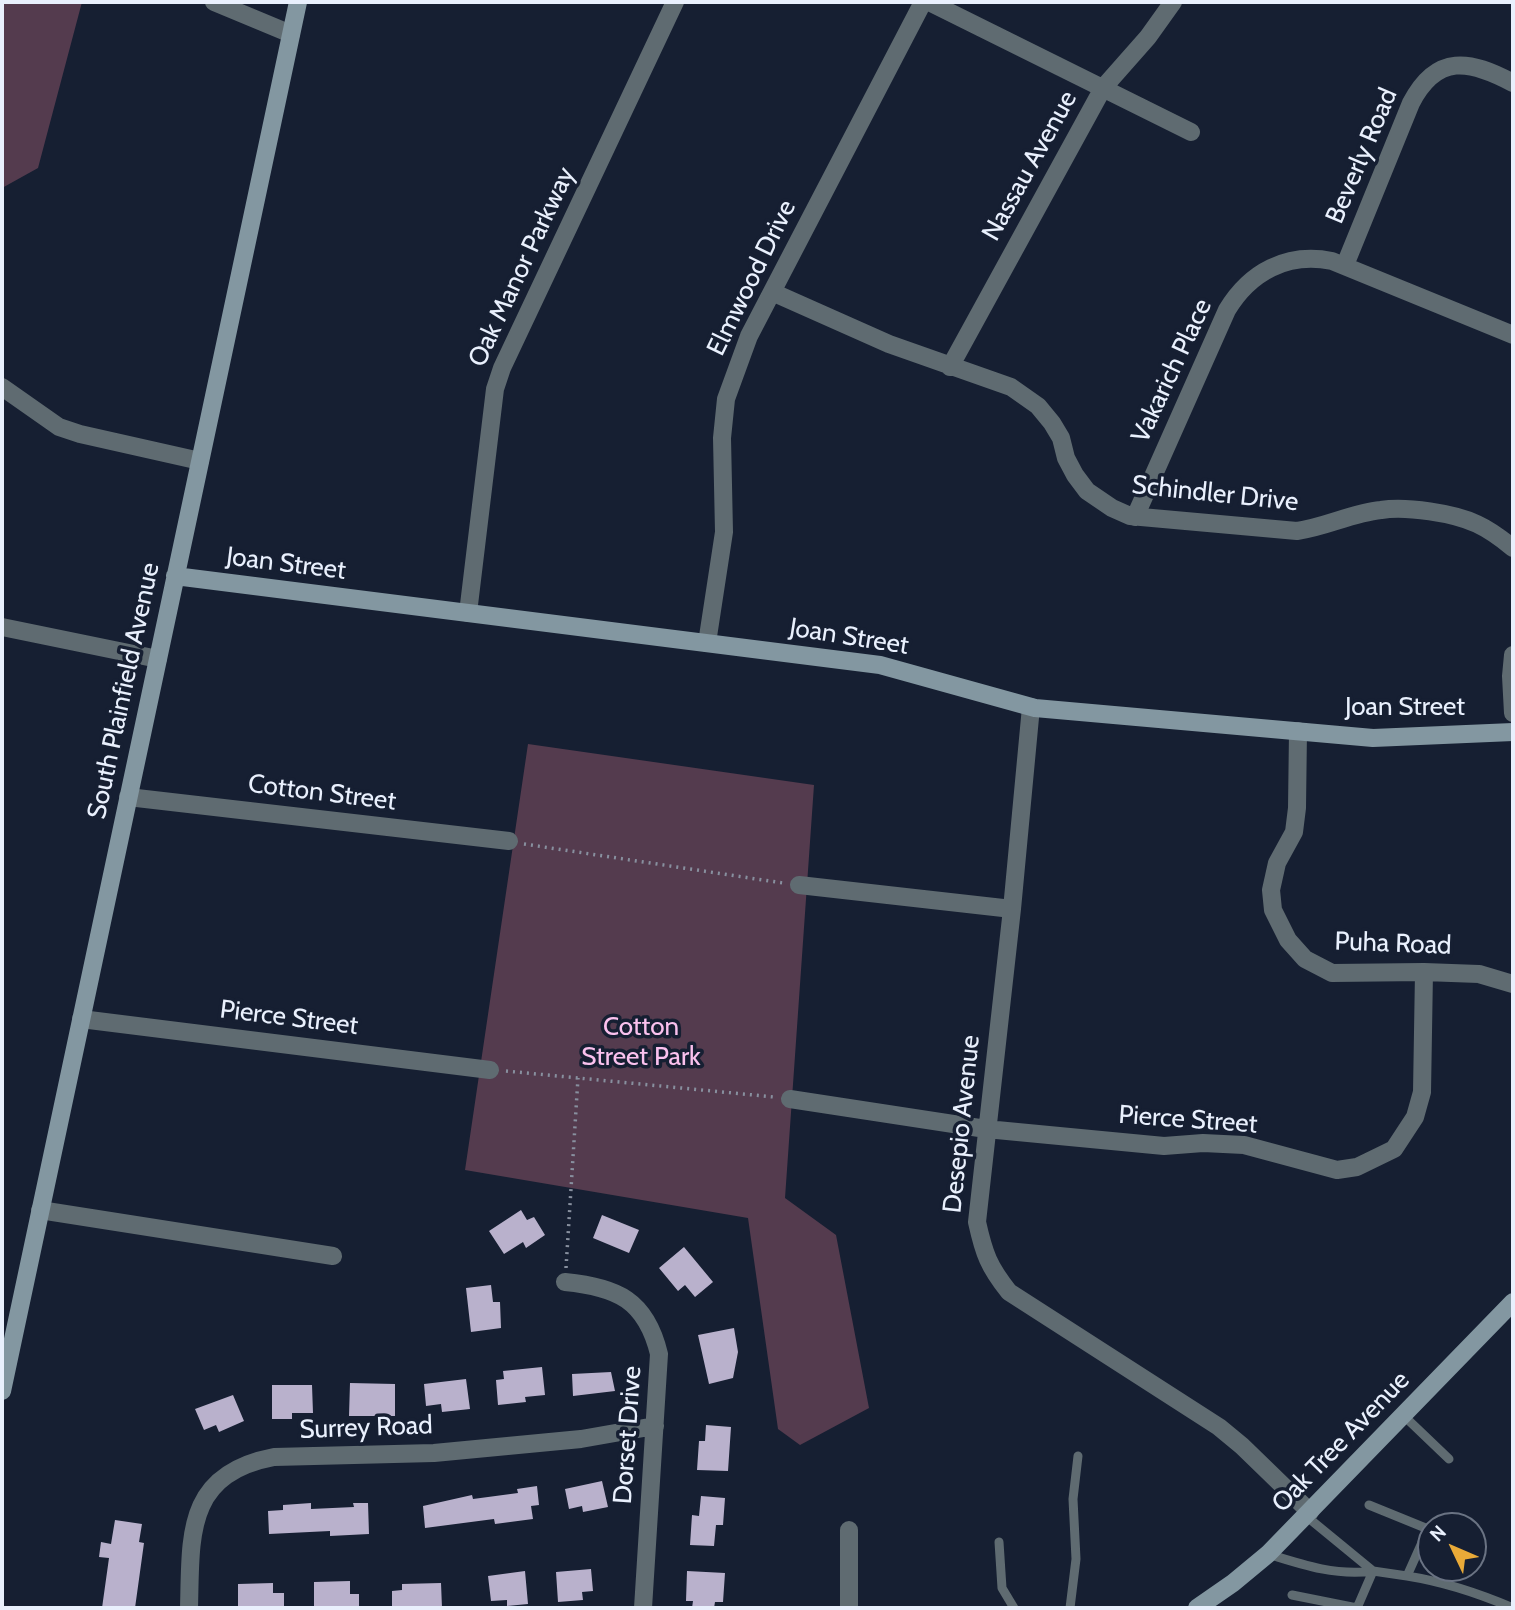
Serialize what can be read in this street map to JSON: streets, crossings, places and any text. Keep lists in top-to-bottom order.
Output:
{
  "streets": {
    "street": [
      "Beverly Road",
      "Nassau Avenue",
      "Oak Manor Parkway",
      "Elmwood Drive",
      "Vakarich Place",
      "Schindler Drive",
      "Joan Street",
      "South Plainfield Avenue",
      "Cotton Street",
      "Puha Road",
      "Pierce Street",
      "Desepio Avenue",
      "Surrey Road",
      "Dorset Drive",
      "Oak Tree Avenue"
    ]
  },
  "crossings": [
    ["Beverly Road", "Vakarich Place"],
    ["Nassau Avenue", "Schindler Drive"],
    ["Oak Manor Parkway", "Joan Street"],
    ["Elmwood Drive", "Schindler Drive"],
    ["Elmwood Drive", "Joan Street"],
    ["Vakarich Place", "Schindler Drive"],
    ["Joan Street", "South Plainfield Avenue"],
    ["Joan Street", "Puha Road"],
    ["Joan Street", "Desepio Avenue"],
    ["South Plainfield Avenue", "Cotton Street"],
    ["South Plainfield Avenue", "Pierce Street"],
    ["Puha Road", "Pierce Street"],
    ["Pierce Street", "Desepio Avenue"],
    ["Desepio Avenue", "Oak Tree Avenue"],
    ["Surrey Road", "Dorset Drive"]
  ],
  "parks": ["Cotton Street Park"],
  "north": "top left"
}
